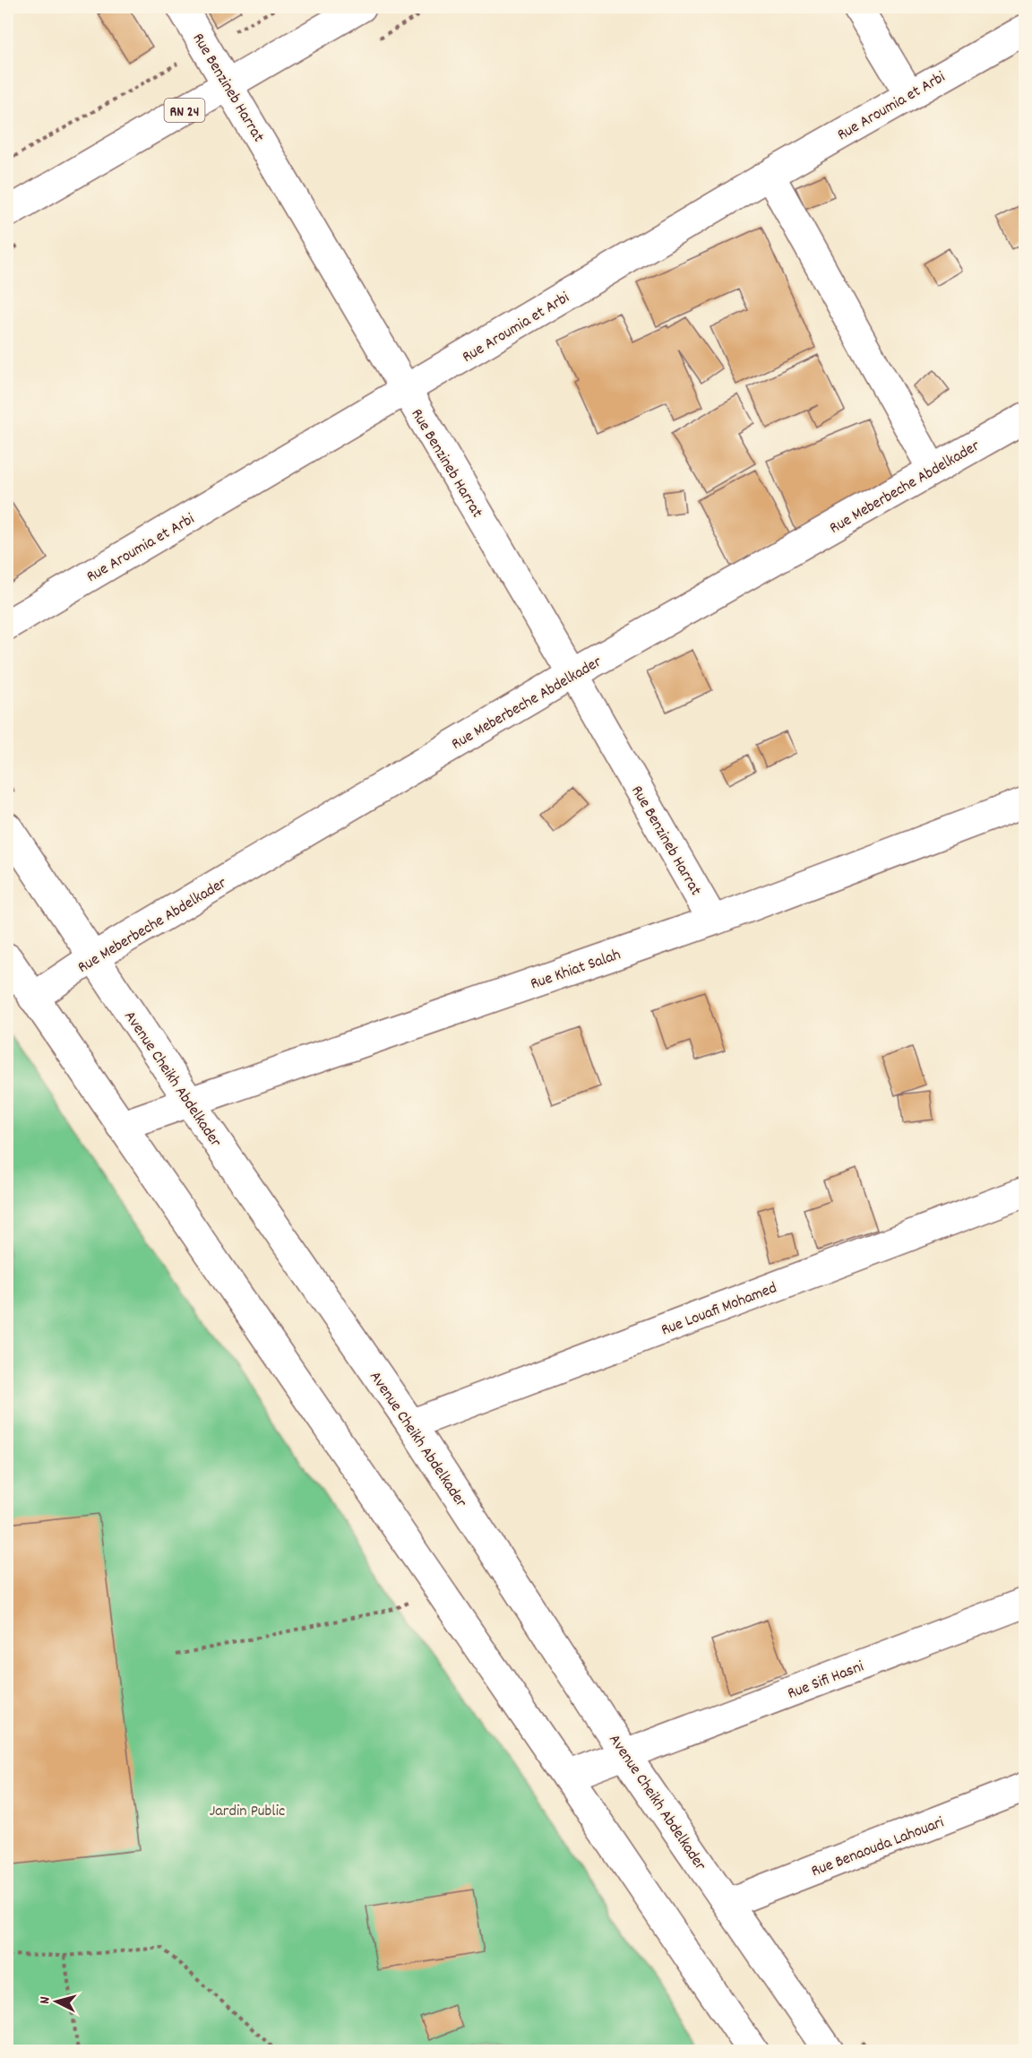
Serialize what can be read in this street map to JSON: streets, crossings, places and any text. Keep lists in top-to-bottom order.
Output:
{
  "streets": {
    "street": [
      "Rue Benzineb Harrat",
      "Rue Aroumia et Arbi",
      "RN 24",
      "Rue Meberbeche Abdelkader",
      "Rue Khiat Salah",
      "Avenue Cheikh Abdelkader",
      "Rue Louafi Mohamed",
      "Rue Sifi Hasni",
      "Rue Benaouda Lahouari"
    ]
  },
  "crossings": [
    ["Rue Benzineb Harrat", "Rue Aroumia et Arbi"],
    ["Rue Benzineb Harrat", "RN 24"],
    ["Rue Benzineb Harrat", "Rue Meberbeche Abdelkader"],
    ["Rue Benzineb Harrat", "Rue Khiat Salah"],
    ["Rue Meberbeche Abdelkader", "Avenue Cheikh Abdelkader"],
    ["Rue Khiat Salah", "Avenue Cheikh Abdelkader"],
    ["Avenue Cheikh Abdelkader", "Rue Louafi Mohamed"],
    ["Avenue Cheikh Abdelkader", "Rue Sifi Hasni"],
    ["Avenue Cheikh Abdelkader", "Rue Benaouda Lahouari"]
  ],
  "parks": ["Jardin Public"],
  "north": "left"
}
